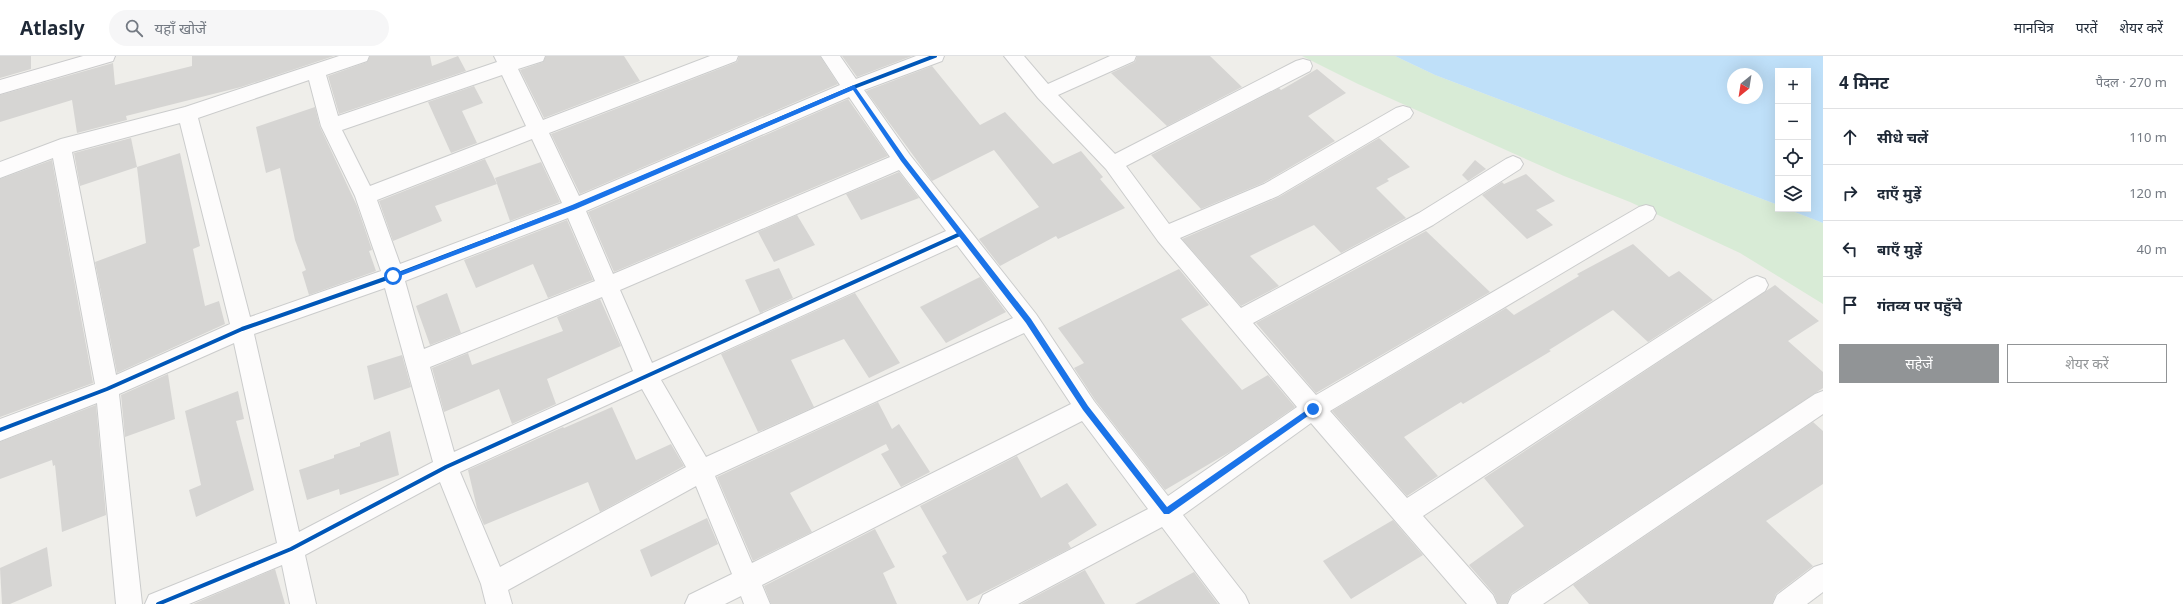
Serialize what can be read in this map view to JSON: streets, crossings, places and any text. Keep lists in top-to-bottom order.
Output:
{
  "north": "bottom left",
  "page": {
    "header": "Atlasly",
    "search": "यहाँ खोजें",
    "nav": ["मानचित्र", "परतें", "शेयर करें"],
    "heading": ["4 मिनट", "पैदल · 270 m"],
    "map_buttons": ["+", "−"],
    "list": [
      ["सीधे चलें", "110 m"],
      ["दाएँ मुड़ें", "120 m"],
      ["बाएँ मुड़ें", "40 m"],
      "गंतव्य पर पहुँचे"
    ],
    "buttons": ["सहेजें", "शेयर करें"]
  }
}
